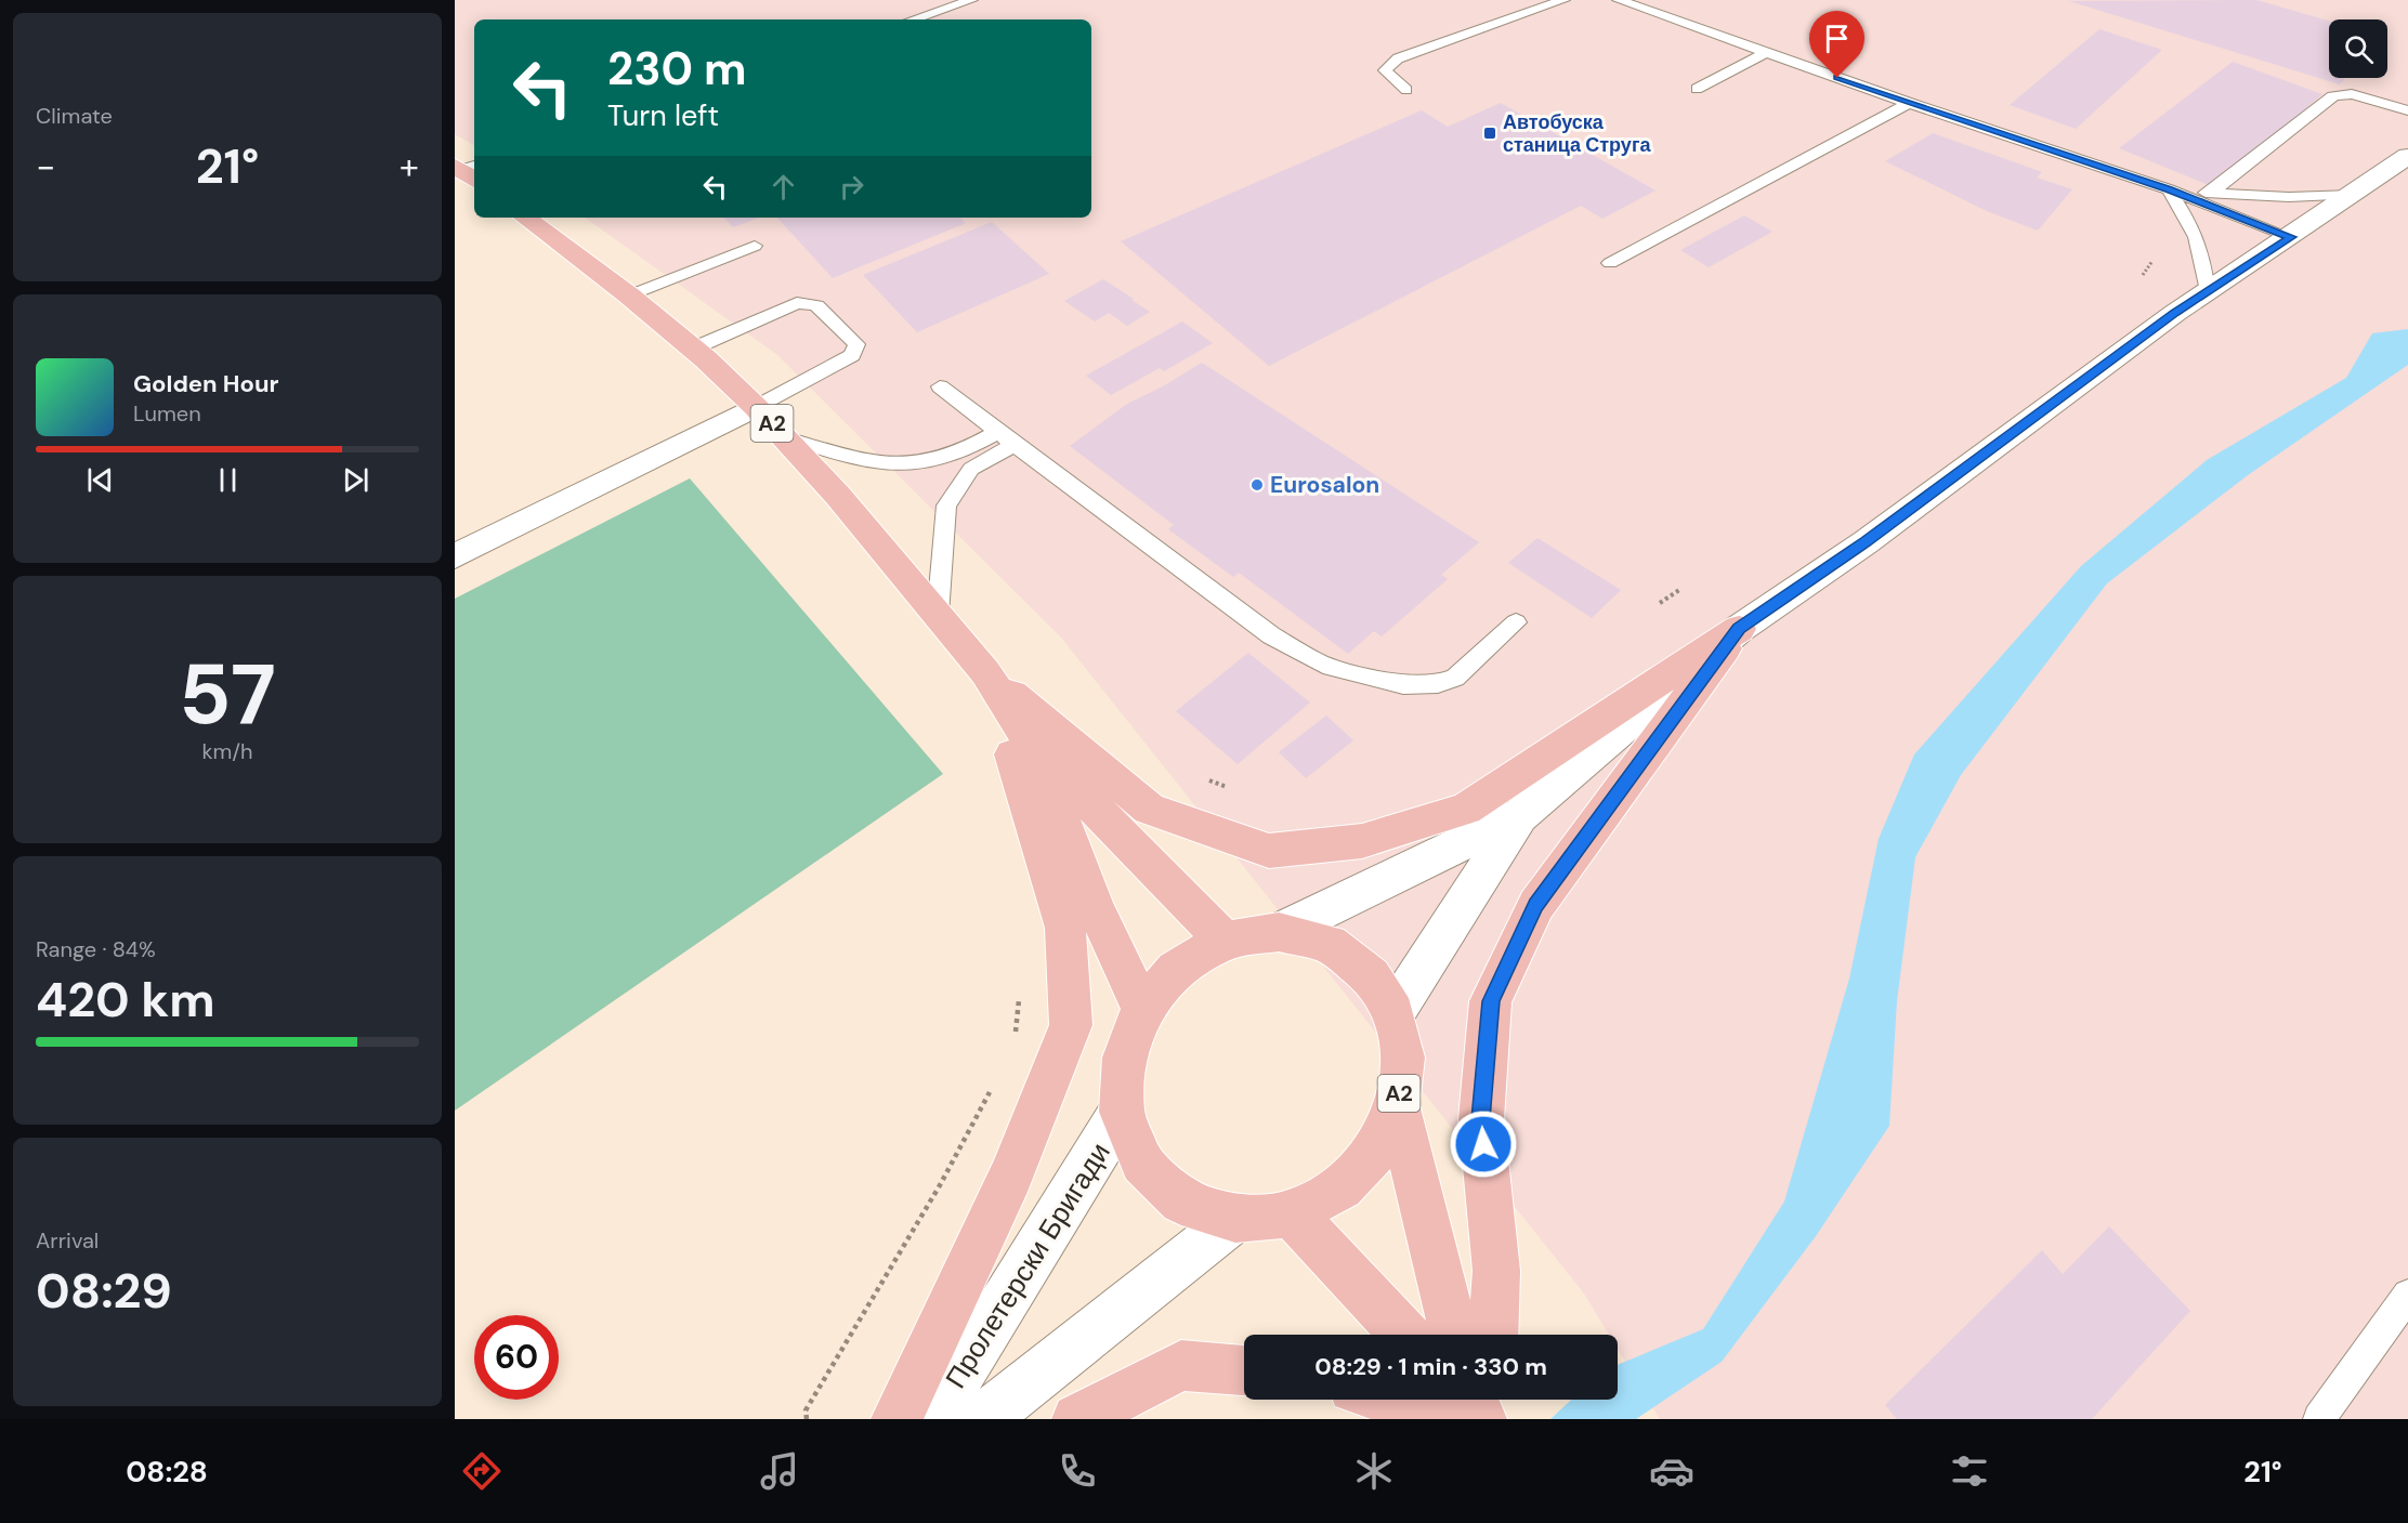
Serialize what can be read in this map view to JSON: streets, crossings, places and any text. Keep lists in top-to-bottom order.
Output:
{
  "streets": {
    "main road": ["A2", "Пролетерски Бригади"]
  },
  "crossings": [
    ["A2", "Пролетерски Бригади"]
  ],
  "places": {
    "transit": ["Автобуска станица Струга"],
    "other": ["Eurosalon"]
  },
  "page": {
    "tile": [
      "Climate",
      ["57", "km/h"],
      ["Range · 84%", "420 km"],
      ["Arrival", "08:29"]
    ],
    "turn": ["230 m", "Turn left"],
    "heat": ["−", "21°", "+"],
    "song": ["Golden Hour", "Lumen"],
    "limit": "60",
    "trip": "08:29 · 1 min · 330 m",
    "tabs": ["08:28", "21°"]
  }
}
